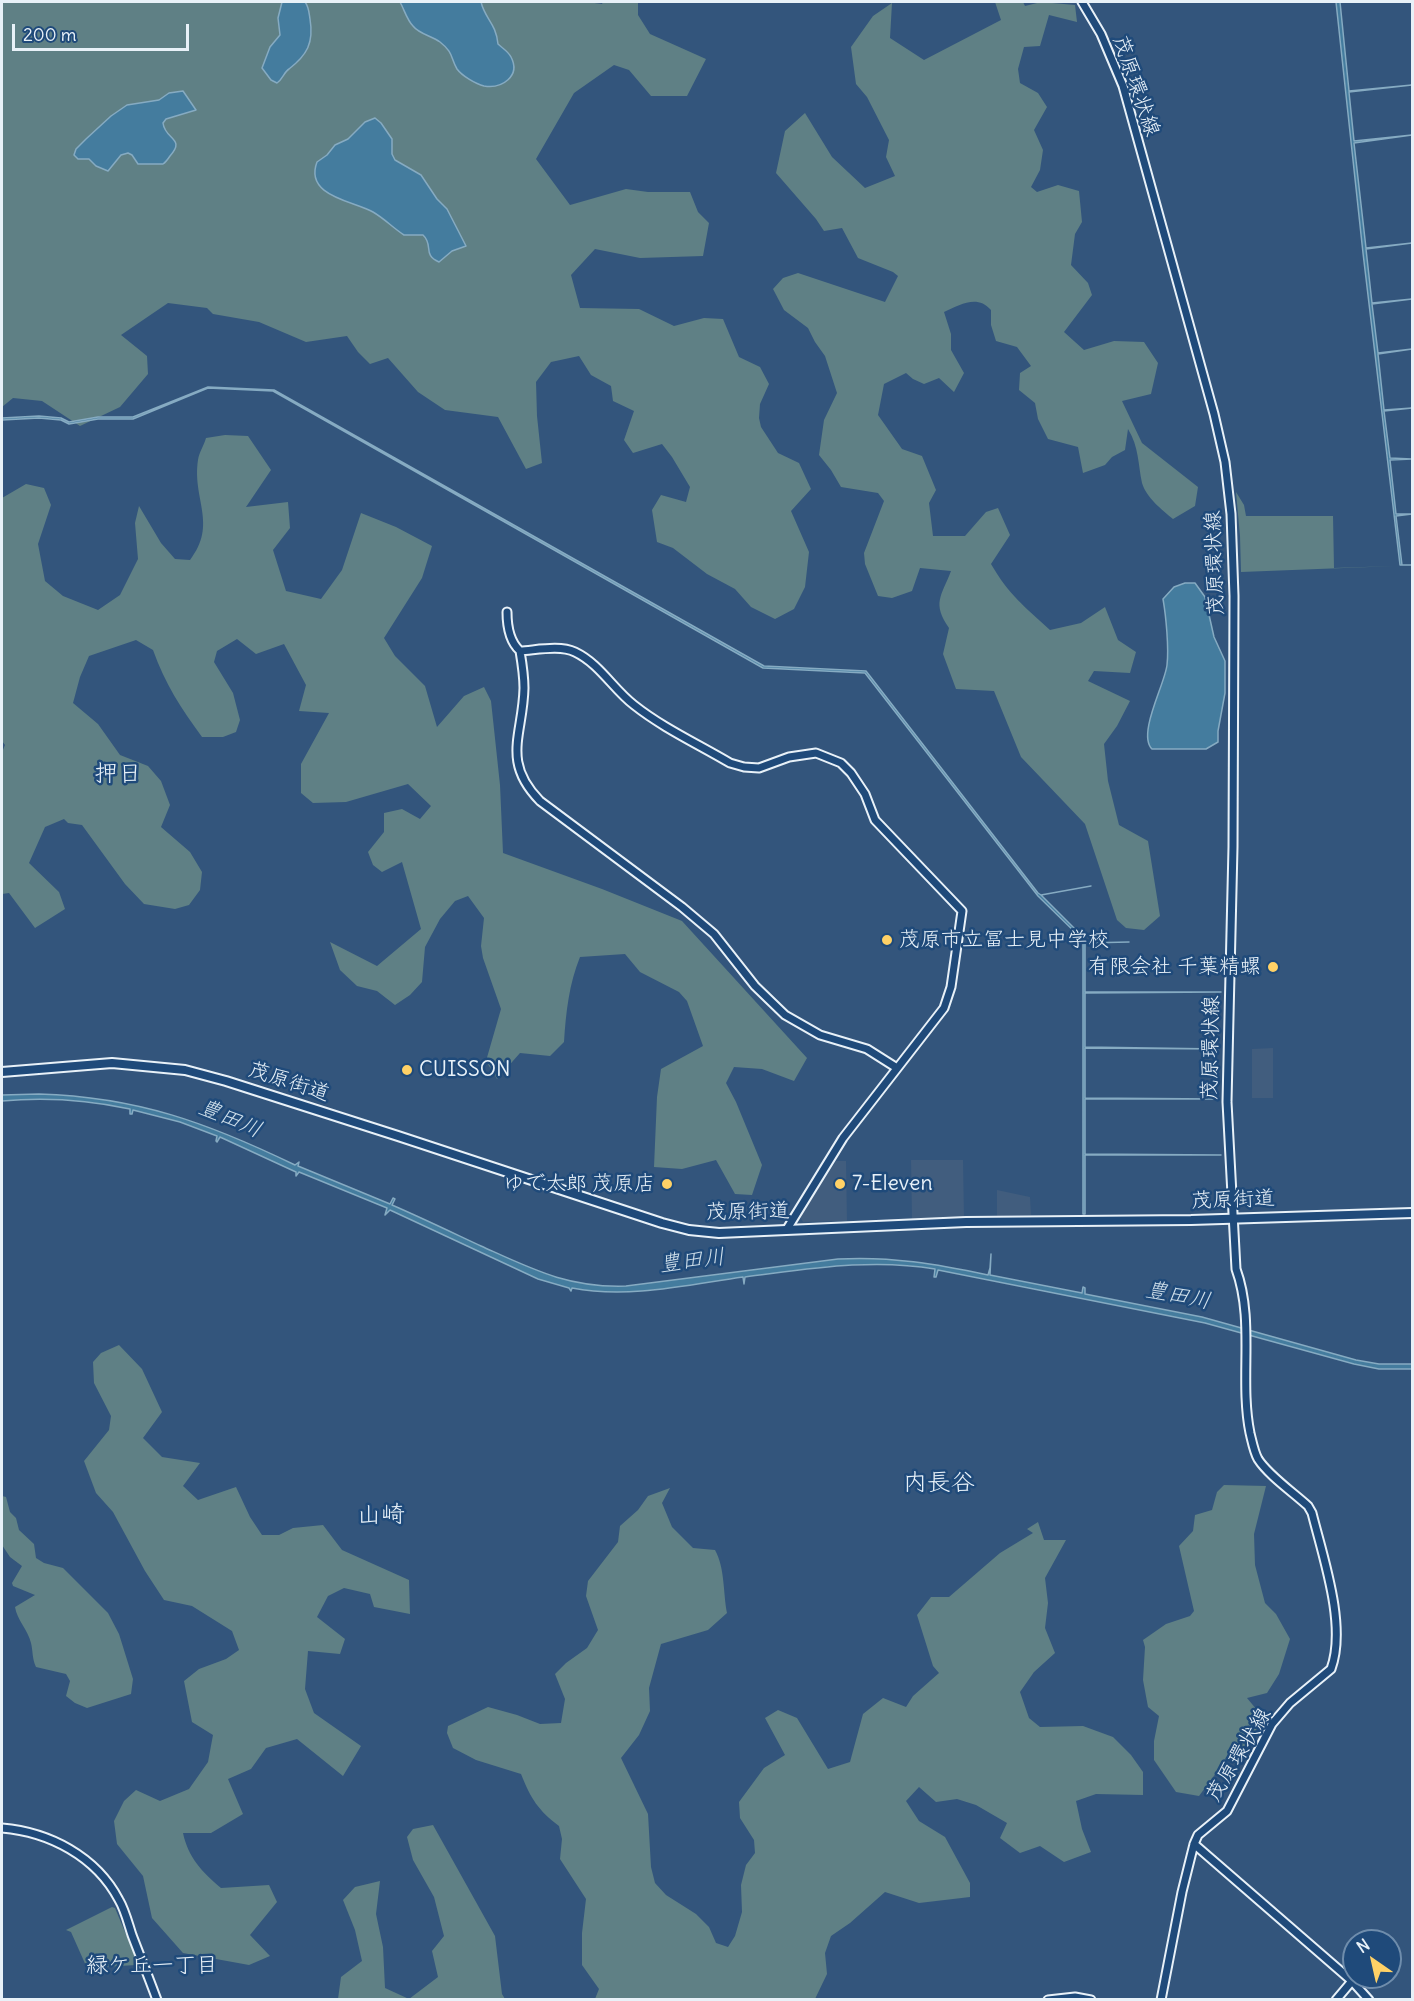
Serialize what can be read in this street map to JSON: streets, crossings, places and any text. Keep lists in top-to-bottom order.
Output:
{
  "streets": {
    "main road": ["茂原街道"],
    "street": ["茂原環状線"]
  },
  "crossings": [
    ["茂原環状線", "茂原街道"]
  ],
  "districts": [
    "押日",
    "内長谷",
    "山崎",
    "緑ケ丘一丁目"
  ],
  "water": ["豊田川"],
  "places": [
    "茂原市立冨士見中学校",
    "有限会社 千葉精螺",
    "CUISSON",
    "ゆで太郎 茂原店",
    "7-Eleven"
  ],
  "scale_bar": "200 m",
  "north": "top left"
}
